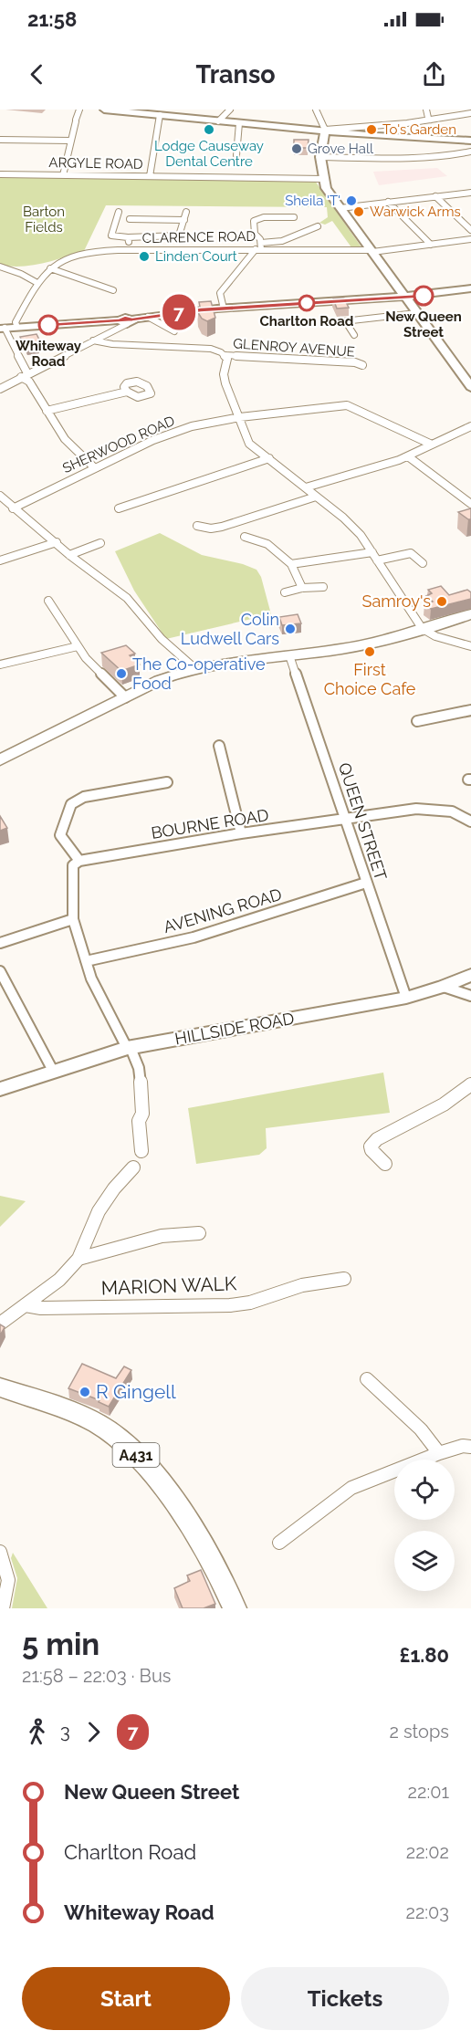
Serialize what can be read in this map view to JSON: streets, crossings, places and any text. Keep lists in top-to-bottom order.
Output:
{
  "streets": {
    "main road": ["A431"],
    "street": [
      "ARGYLE ROAD",
      "CLARENCE ROAD",
      "GLENROY AVENUE",
      "SHERWOOD ROAD",
      "QUEEN STREET",
      "BOURNE ROAD",
      "AVENING ROAD",
      "HILLSIDE ROAD",
      "MARION WALK"
    ]
  },
  "crossings": [
    ["QUEEN STREET", "BOURNE ROAD"],
    ["QUEEN STREET", "AVENING ROAD"],
    ["QUEEN STREET", "HILLSIDE ROAD"]
  ],
  "parks": ["Barton Fields"],
  "places": [
    "Lodge Causeway Dental Centre",
    "To's Garden",
    "Grove Hall",
    "Sheila 'T'",
    "Warwick Arms",
    "Linden Court",
    "New Queen Street",
    "Charlton Road",
    "Whiteway Road",
    "Samroy's",
    "Colin Ludwell Cars",
    "First Choice Cafe",
    "The Co-operative Food",
    "R Gingell"
  ],
  "lines": ["bus line 7"],
  "page": {
    "status": "21:58",
    "header": "Transo",
    "on_map": "7",
    "heading": ["5 min", "21:58 – 22:03 · Bus", "£1.80"],
    "legs": ["3", "7", "2 stops"],
    "list": [
      {
        "name": "New Queen Street",
        "value": "22:01"
      },
      {
        "name": "Charlton Road",
        "value": "22:02"
      },
      {
        "name": "Whiteway Road",
        "value": "22:03"
      }
    ],
    "buttons": ["Start", "Tickets"]
  }
}
